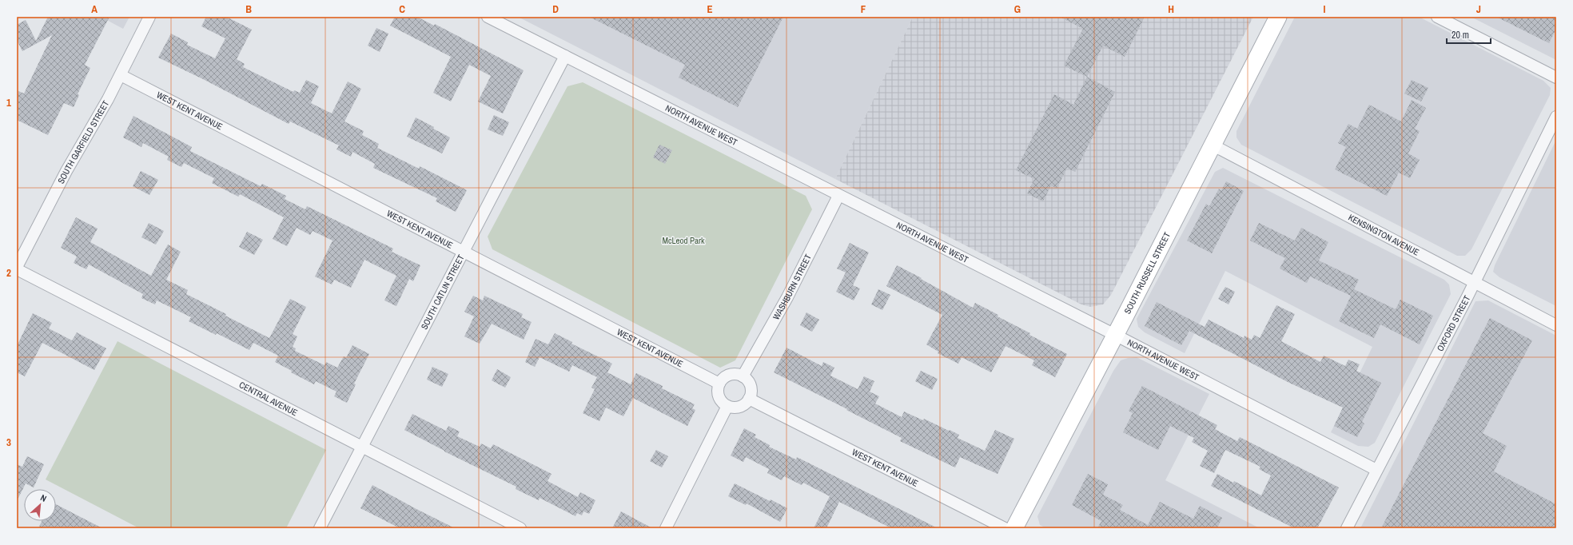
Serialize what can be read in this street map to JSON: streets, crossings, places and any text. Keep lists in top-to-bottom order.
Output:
{
  "streets": {
    "main road": ["SOUTH RUSSELL STREET"],
    "street": [
      "WEST KENT AVENUE",
      "NORTH AVENUE WEST",
      "SOUTH GARFIELD STREET",
      "KENSINGTON AVENUE",
      "WASHBURN STREET",
      "SOUTH CATLIN STREET",
      "OXFORD STREET",
      "CENTRAL AVENUE"
    ]
  },
  "crossings": [
    ["WEST KENT AVENUE", "SOUTH GARFIELD STREET"],
    ["WEST KENT AVENUE", "WASHBURN STREET"],
    ["WEST KENT AVENUE", "SOUTH CATLIN STREET"],
    ["NORTH AVENUE WEST", "SOUTH RUSSELL STREET"],
    ["NORTH AVENUE WEST", "WASHBURN STREET"],
    ["NORTH AVENUE WEST", "SOUTH CATLIN STREET"],
    ["NORTH AVENUE WEST", "OXFORD STREET"],
    ["KENSINGTON AVENUE", "SOUTH RUSSELL STREET"],
    ["KENSINGTON AVENUE", "OXFORD STREET"],
    ["SOUTH CATLIN STREET", "CENTRAL AVENUE"]
  ],
  "parks": ["McLeod Park"],
  "scale_bar": "20 m",
  "north": "top right",
  "grid": {
    "columns": [
      "A",
      "B",
      "C",
      "D",
      "E",
      "F",
      "G",
      "H",
      "I",
      "J"
    ],
    "rows": ["1", "2", "3"]
  }
}
